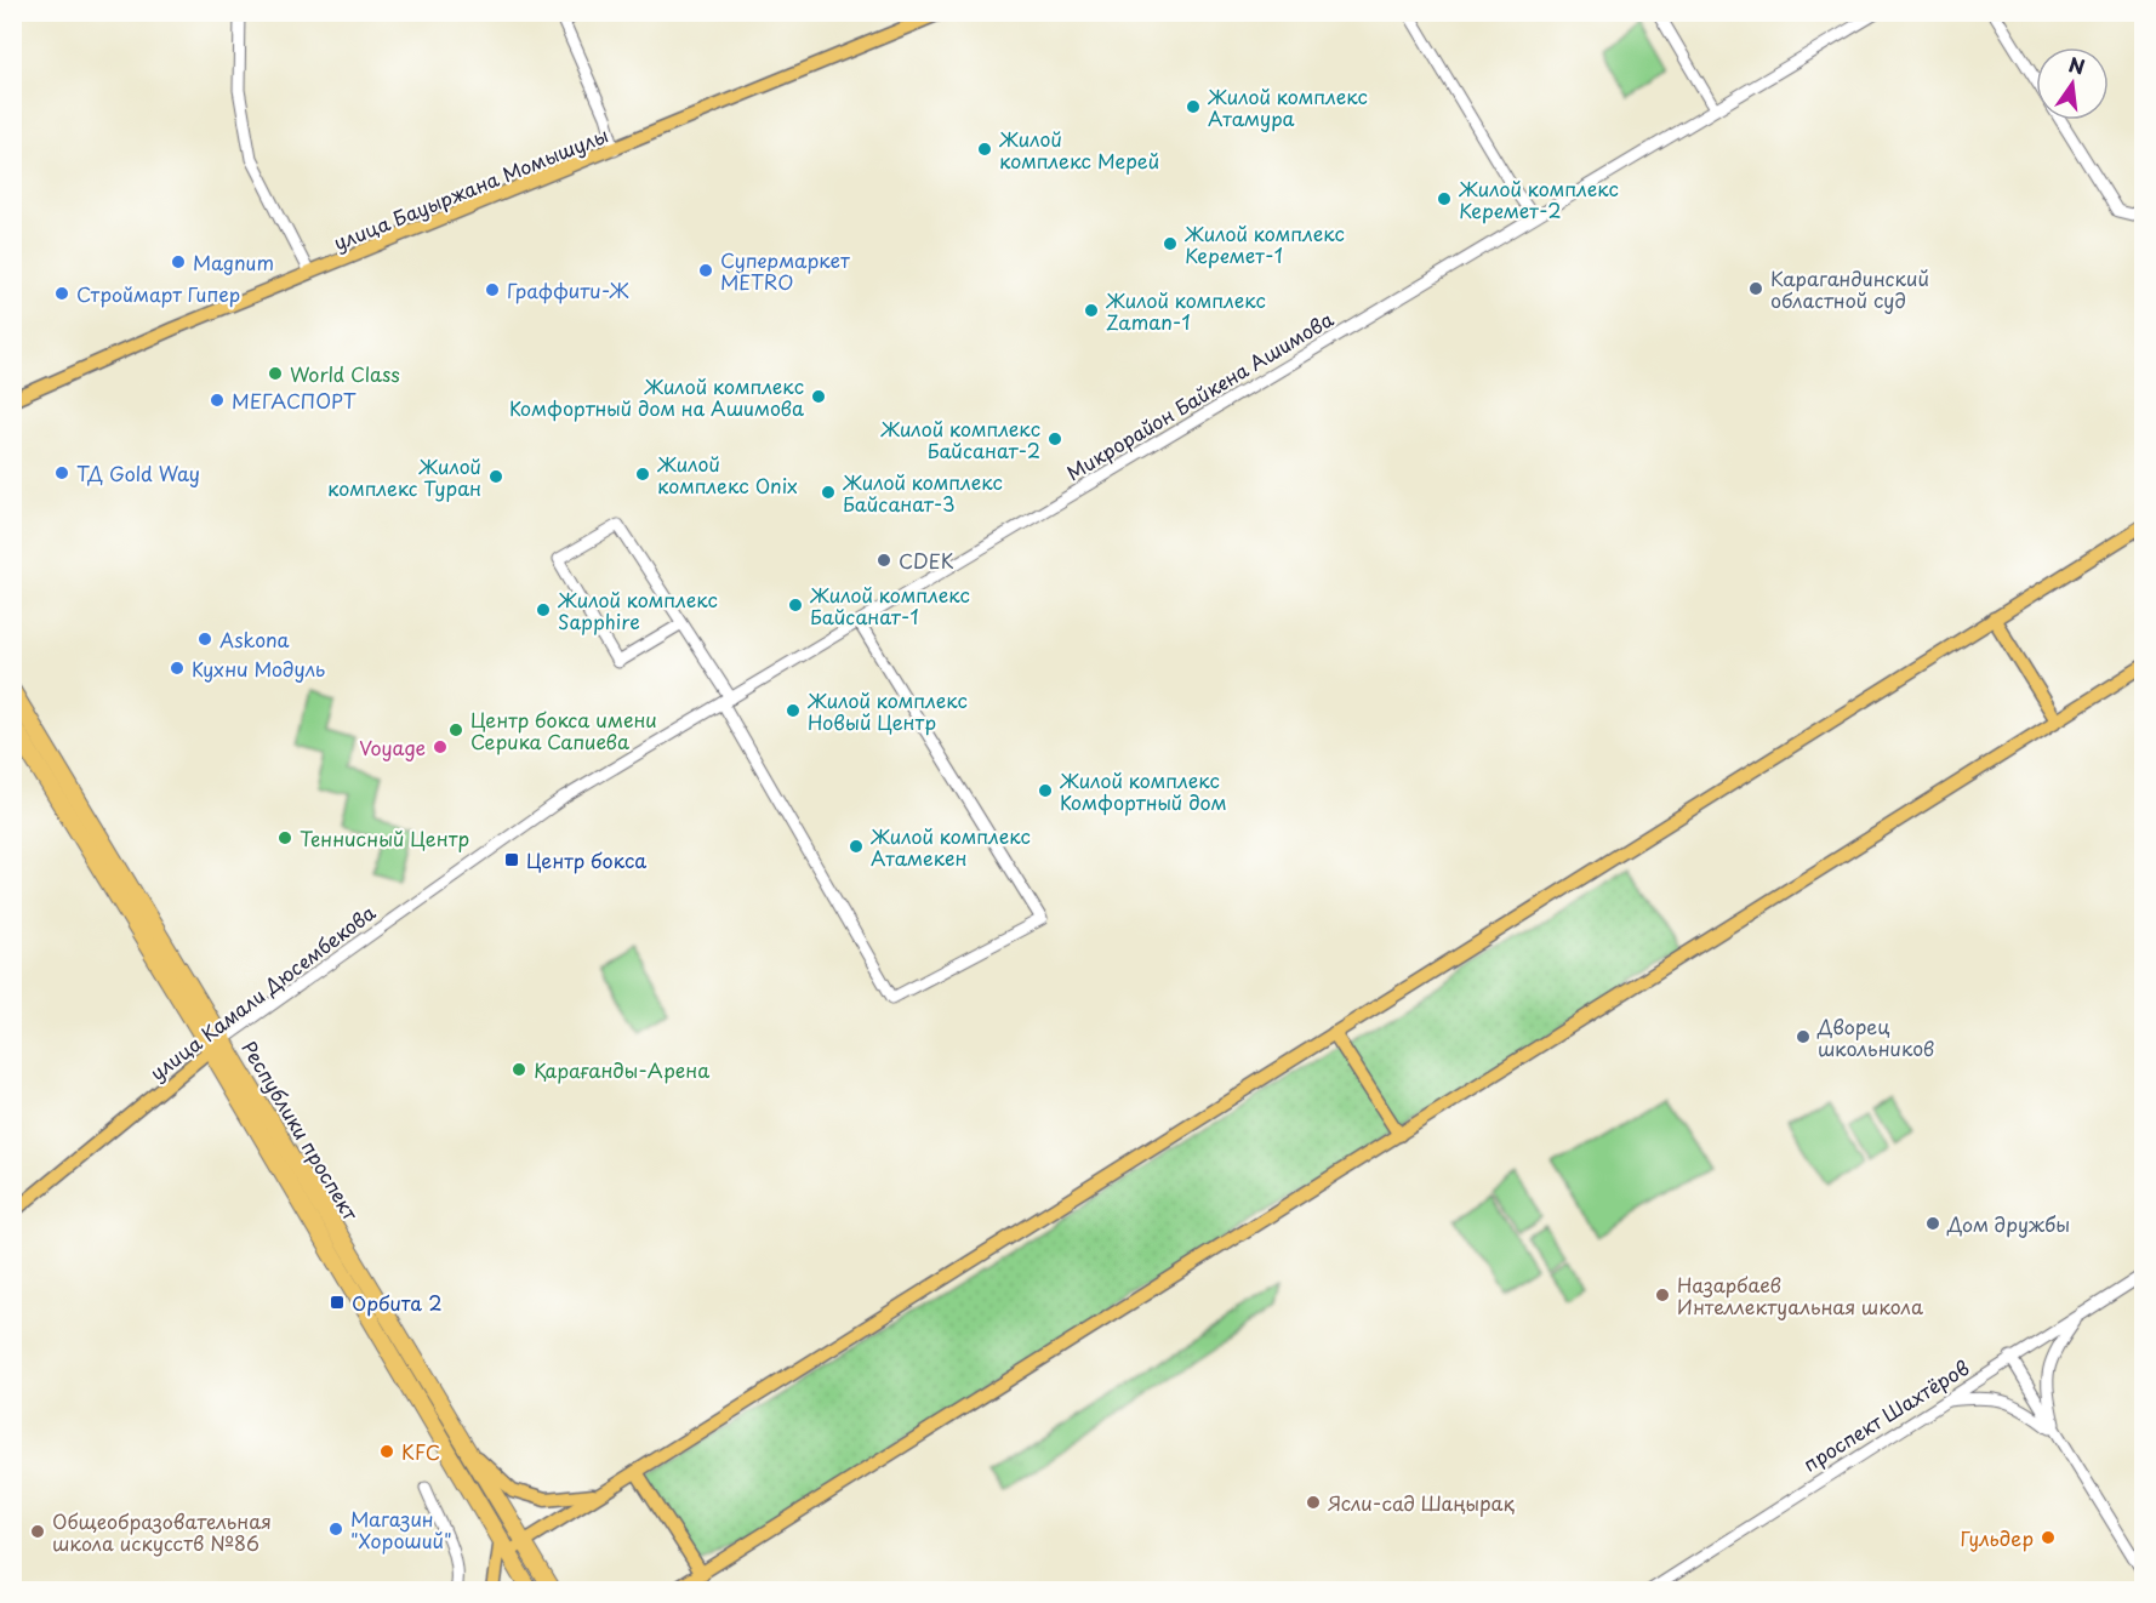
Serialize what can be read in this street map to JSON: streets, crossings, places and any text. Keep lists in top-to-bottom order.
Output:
{
  "streets": {
    "highway": ["Республики проспект"],
    "main road": ["улица Бауыржана Момышулы", "улица Камали Дюсембекова"],
    "street": ["Микрорайон Байкена Ашимова", "проспект Шахтёров"]
  },
  "crossings": [
    ["Микрорайон Байкена Ашимова", "улица Камали Дюсембекова"],
    ["улица Камали Дюсембекова", "Республики проспект"]
  ],
  "places": {
    "other": [
      "Жилой комплекс Атамура",
      "Жилой комплекс Мерей",
      "Жилой комплекс Керемет-2",
      "Жилой комплекс Керемет-1",
      "Magnum",
      "Супермаркет METRO",
      "Карагандинский областной суд",
      "Граффити-Ж",
      "Строймарт Гипер",
      "Жилой комплекс Zaman-1",
      "World Class",
      "Жилой комплекс Комфортный дом на Ашимова",
      "МЕГАСПОРТ",
      "Жилой комплекс Байсанат-2",
      "ТД Gold Way",
      "Жилой комплекс Onix",
      "Жилой комплекс Туран",
      "Жилой комплекс Байсанат-3",
      "CDEK",
      "Жилой комплекс Байсанат-1",
      "Жилой комплекс Sapphire",
      "Askona",
      "Кухни Модуль",
      "Жилой комплекс Новый Центр",
      "Центр бокса имени Серика Сапиева",
      "Voyage",
      "Жилой комплекс Комфортный дом",
      "Теннисный Центр",
      "Жилой комплекс Атамекен",
      "Дворец школьников",
      "Қарағанды-Арена",
      "Дом дружбы",
      "Назарбаев Интеллектуальная школа",
      "KFC",
      "Ясли-сад Шаңырақ",
      "Магазин \"Хороший\"",
      "Общеобразовательная школа искусств №86",
      "Гульдер"
    ],
    "transit": ["Центр бокса", "Орбита 2"]
  },
  "north": "top"
}
